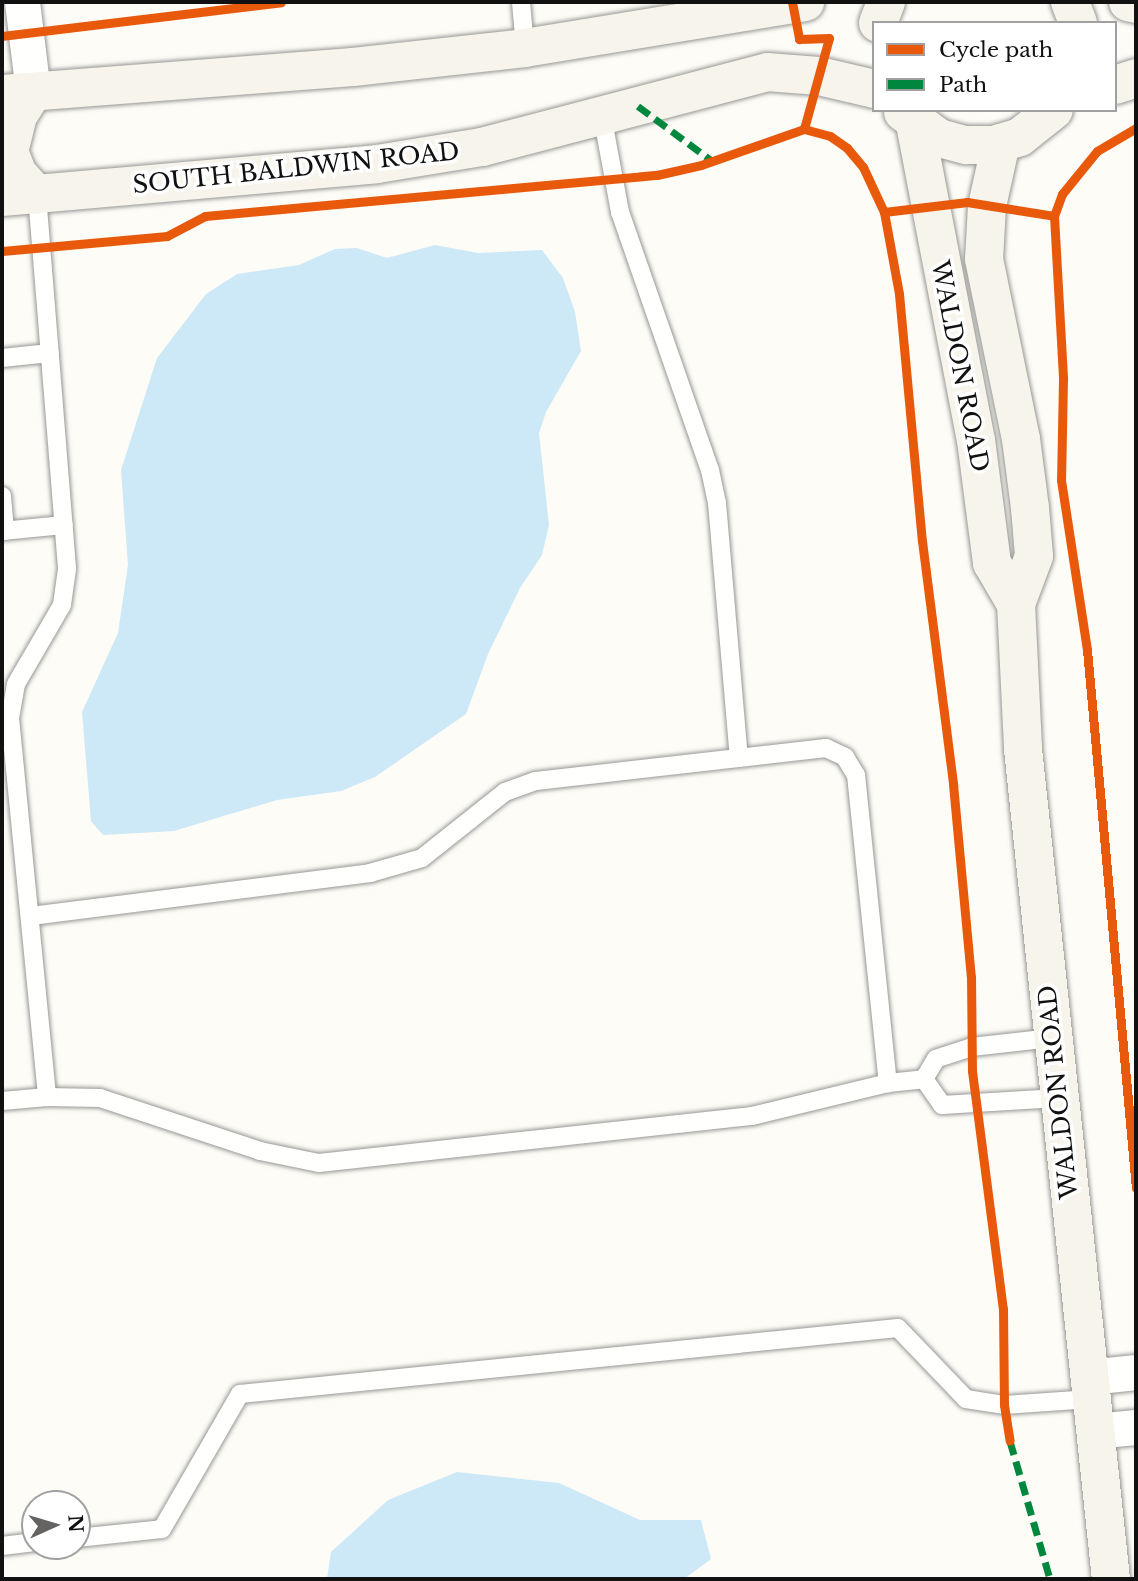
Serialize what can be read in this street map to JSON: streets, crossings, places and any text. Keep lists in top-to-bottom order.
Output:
{
  "streets": {
    "main road": ["SOUTH BALDWIN ROAD", "WALDON ROAD"]
  },
  "legend": ["Cycle path", "Path"],
  "north": "right"
}
